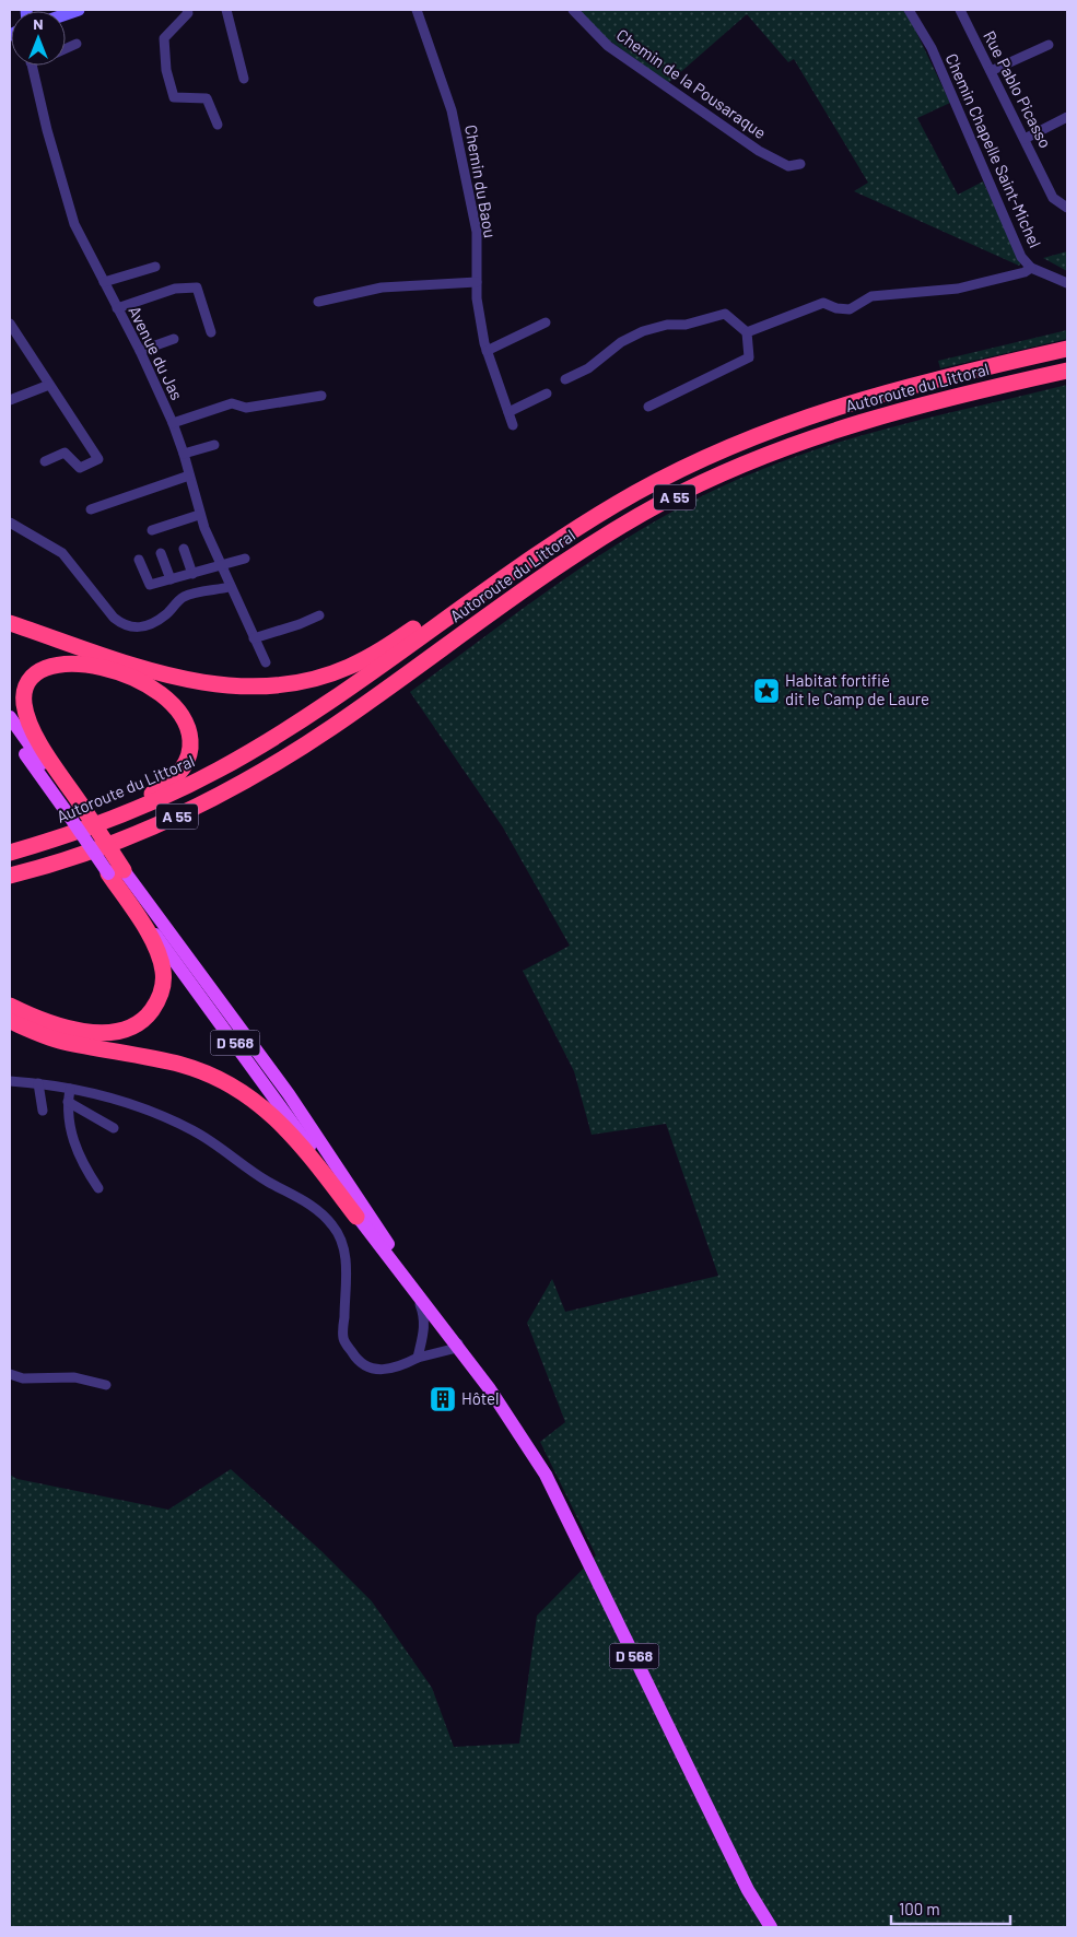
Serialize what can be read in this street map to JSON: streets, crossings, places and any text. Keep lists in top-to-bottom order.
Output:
{
  "streets": {
    "highway": ["Autoroute du Littoral", "A 55"],
    "main road": ["D 568"],
    "street": [
      "Chemin de la Pousaraque",
      "Rue Pablo Picasso",
      "Chemin Chapelle Saint-Michel",
      "Chemin du Baou",
      "Avenue du Jas"
    ]
  },
  "places": {
    "place": ["Habitat fortifié dit le Camp de Laure"],
    "building": ["Hôtel"]
  },
  "scale_bar": "100 m",
  "north": "top"
}
